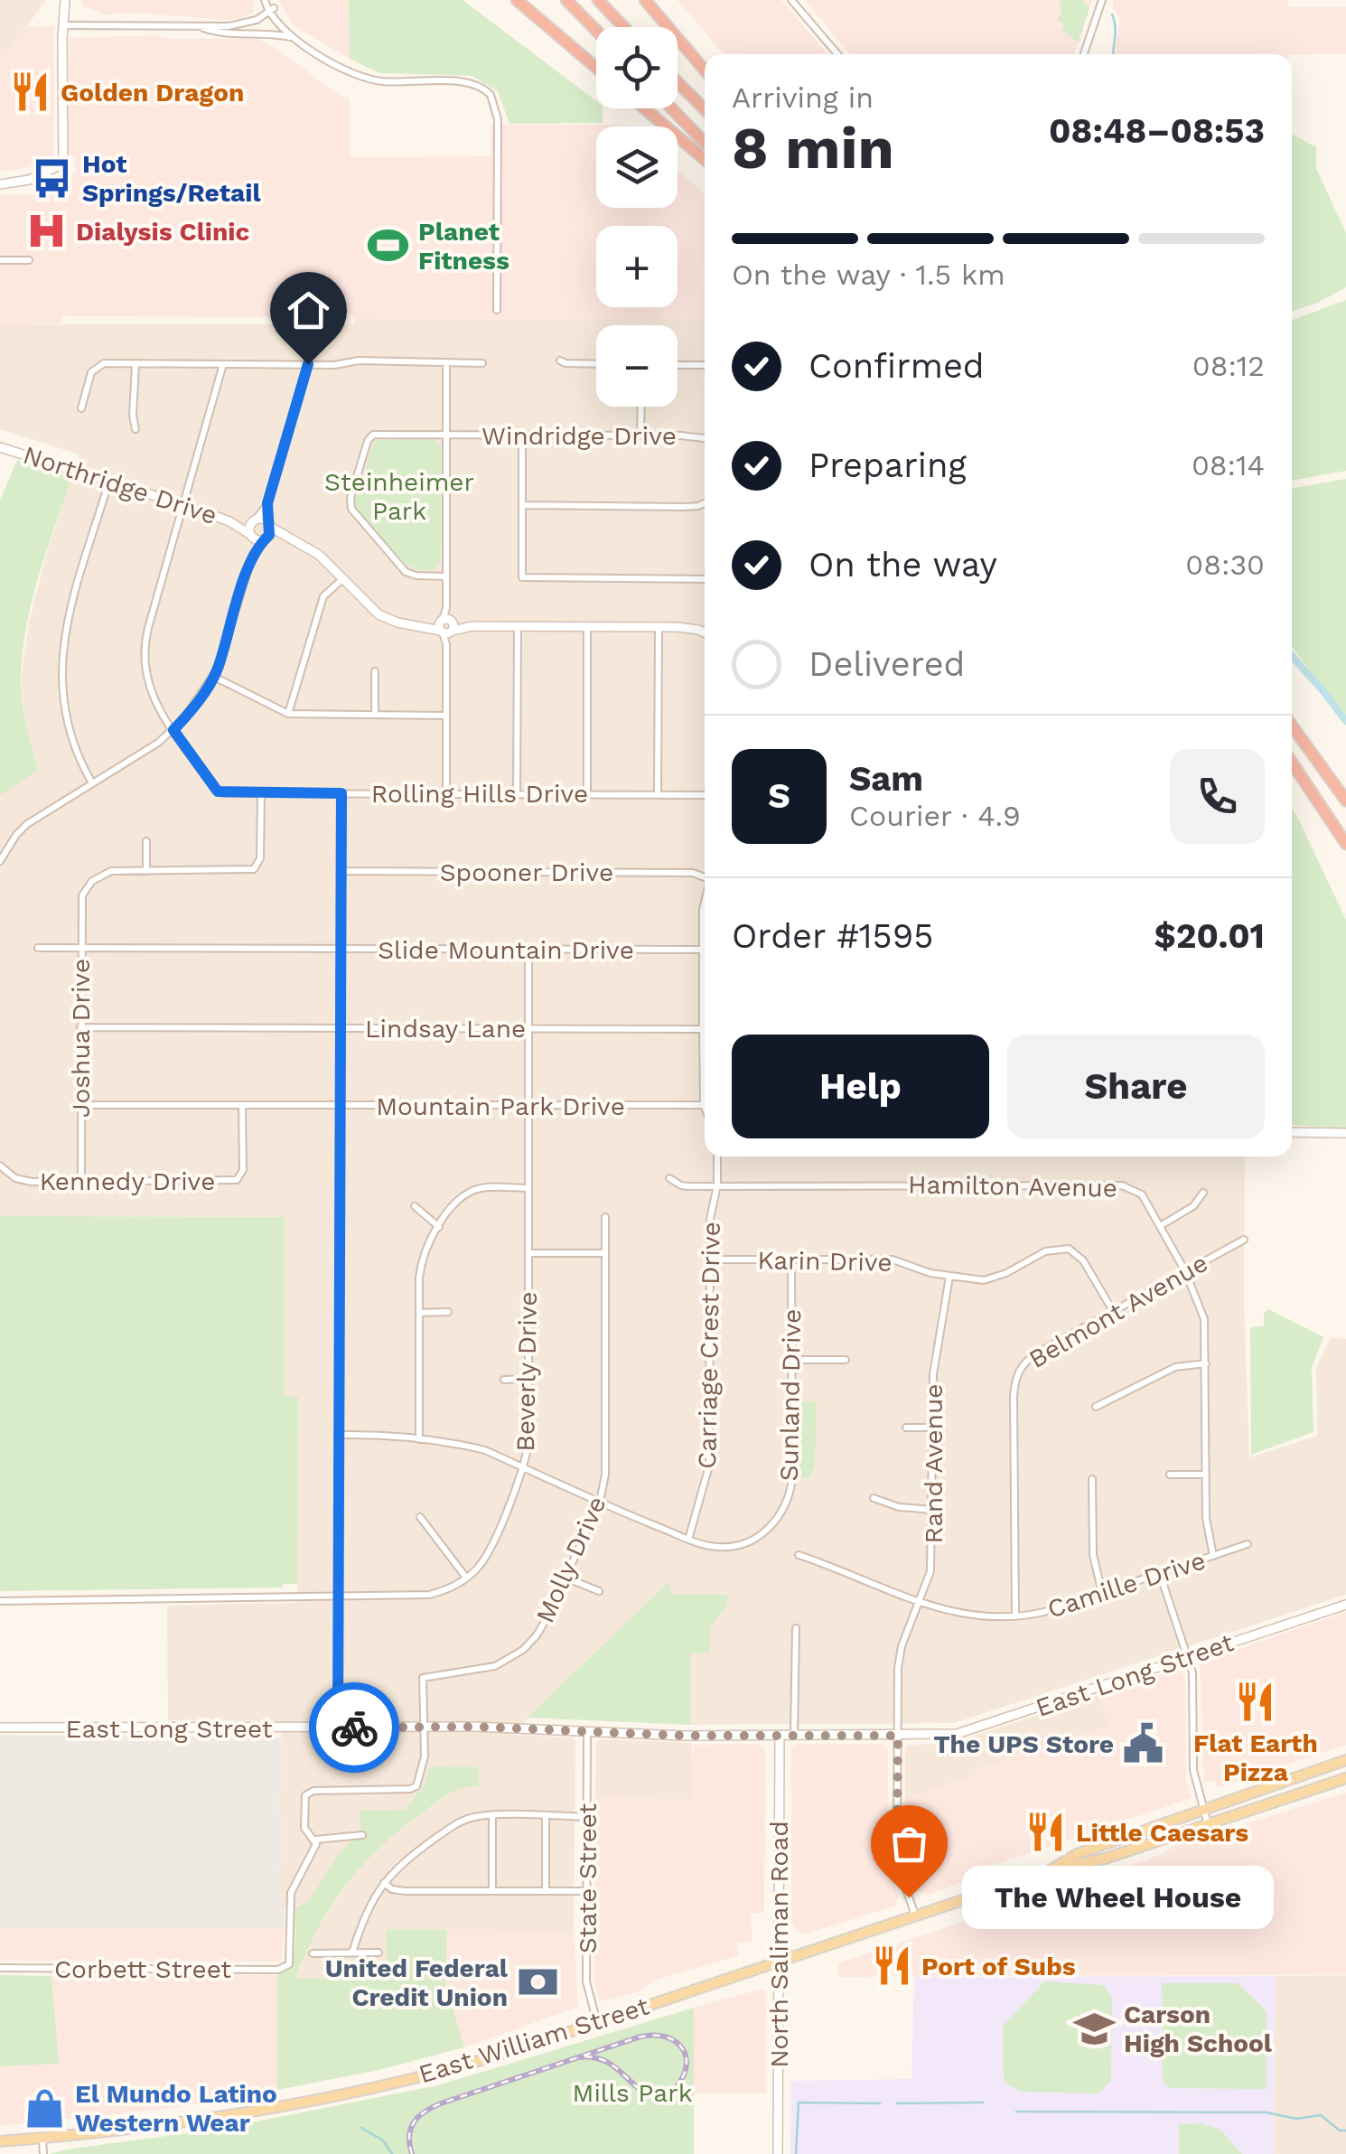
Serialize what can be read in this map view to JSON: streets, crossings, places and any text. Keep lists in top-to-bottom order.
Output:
{
  "streets": {
    "main road": ["East William Street"],
    "street": [
      "Windridge Drive",
      "Northridge Drive",
      "Rolling Hills Drive",
      "Spooner Drive",
      "Slide Mountain Drive",
      "Lindsay Lane",
      "Joshua Drive",
      "Mountain Park Drive",
      "Kennedy Drive",
      "Hamilton Avenue",
      "Karin Drive",
      "Belmont Avenue",
      "Carriage Crest Drive",
      "Beverly Drive",
      "Sunland Drive",
      "Rand Avenue",
      "Molly Drive",
      "Camille Drive",
      "East Long Street",
      "State Street",
      "North Saliman Road",
      "Corbett Street"
    ]
  },
  "crossings": [
    ["Slide Mountain Drive", "Joshua Drive"],
    ["Slide Mountain Drive", "Beverly Drive"],
    ["Lindsay Lane", "Joshua Drive"],
    ["Lindsay Lane", "Beverly Drive"],
    ["Joshua Drive", "Mountain Park Drive"],
    ["Joshua Drive", "Kennedy Drive"],
    ["Mountain Park Drive", "Kennedy Drive"],
    ["Mountain Park Drive", "Beverly Drive"],
    ["Hamilton Avenue", "Belmont Avenue"],
    ["Hamilton Avenue", "Carriage Crest Drive"],
    ["Hamilton Avenue", "Camille Drive"],
    ["Karin Drive", "Belmont Avenue"],
    ["Karin Drive", "Carriage Crest Drive"],
    ["Karin Drive", "Sunland Drive"],
    ["Karin Drive", "Rand Avenue"],
    ["Belmont Avenue", "Camille Drive"],
    ["Carriage Crest Drive", "Sunland Drive"],
    ["Rand Avenue", "Camille Drive"],
    ["Rand Avenue", "East Long Street"],
    ["Rand Avenue", "East William Street"],
    ["Molly Drive", "East Long Street"],
    ["Molly Drive", "Corbett Street"],
    ["East Long Street", "State Street"],
    ["East Long Street", "North Saliman Road"],
    ["State Street", "East William Street"],
    ["North Saliman Road", "East William Street"]
  ],
  "parks": ["Steinheimer Park", "Mills Park"],
  "places": {
    "restaurant": [
      "Golden Dragon",
      "Flat Earth Pizza",
      "Little Caesars",
      "Port of Subs"
    ],
    "bus stop": ["Hot Springs/Retail"],
    "hospital": ["Dialysis Clinic"],
    "sports": ["Planet Fitness"],
    "public building": ["The UPS Store"],
    "other": ["The Wheel House"],
    "bank": ["United Federal Credit Union"],
    "school or university": ["Carson High School"],
    "shop": ["El Mundo Latino Western Wear"]
  },
  "page": {
    "map_buttons": ["+", "−"],
    "heading": ["8 min", "Arriving in", "08:48–08:53"],
    "panel": [
      "Sam",
      "Courier · 4.9",
      "Order #1595",
      "$20.01"
    ],
    "bar": "On the way · 1.5 km",
    "list": [
      ["Confirmed", "08:12"],
      ["Preparing", "08:14"],
      ["On the way", "08:30"],
      "Delivered"
    ],
    "round": "S",
    "buttons": ["Help", "Share"],
    "bubble": "The Wheel House"
  }
}
